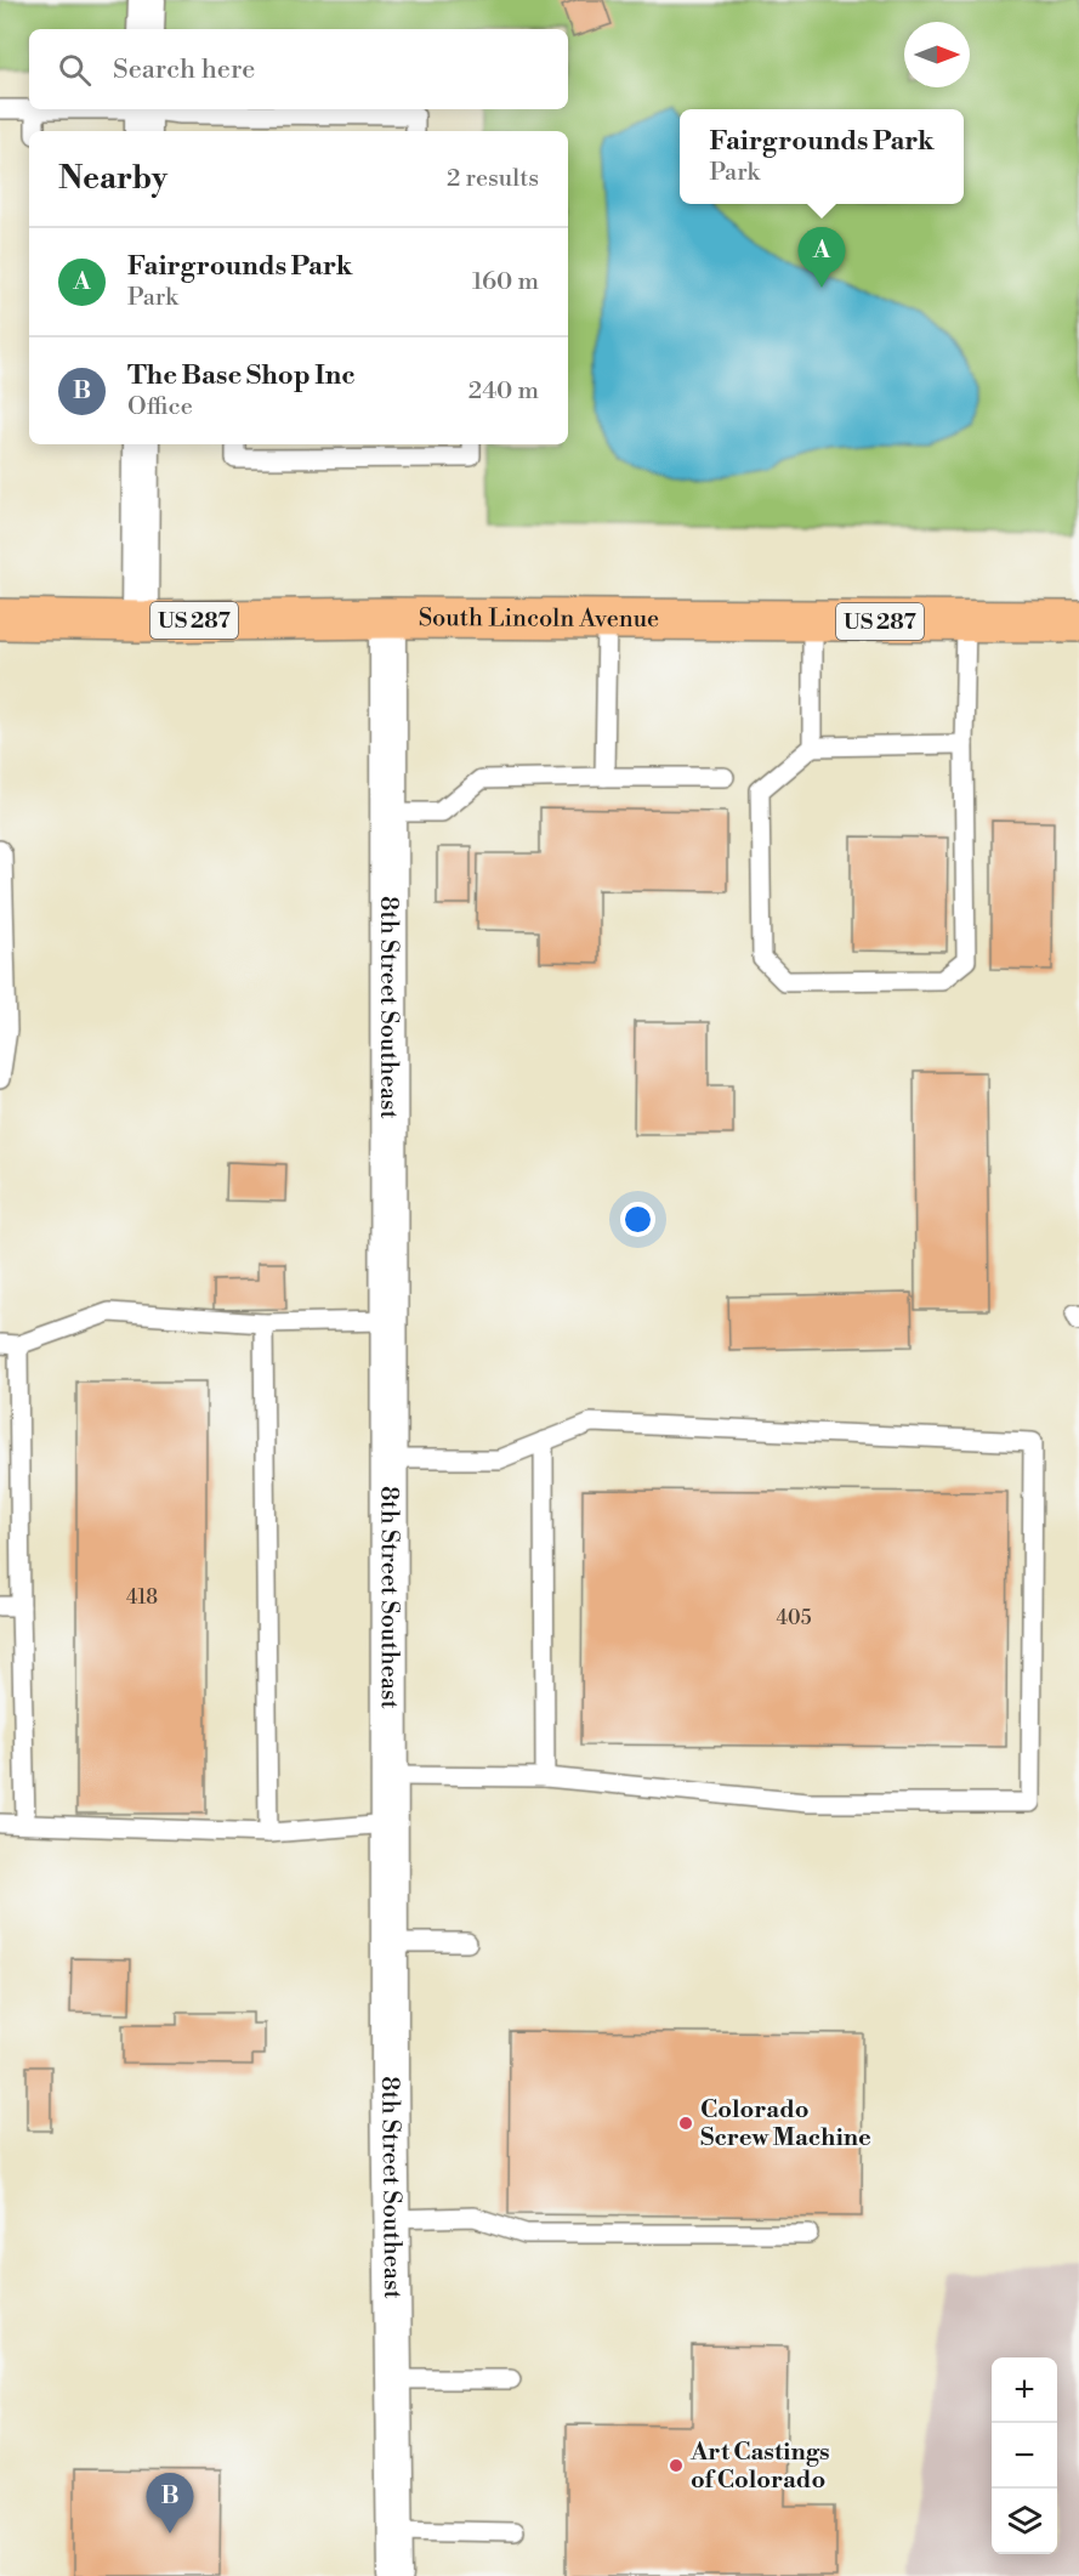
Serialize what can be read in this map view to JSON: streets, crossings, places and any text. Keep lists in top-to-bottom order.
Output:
{
  "streets": {
    "highway": ["South Lincoln Avenue", "US 287"],
    "street": ["8th Street Southeast"]
  },
  "crossings": [
    ["South Lincoln Avenue", "8th Street Southeast"]
  ],
  "places": ["Colorado Screw Machine", "Art Castings of Colorado"],
  "house_numbers": ["418", "405"],
  "north": "right",
  "page": {
    "search": "Search here",
    "popup": ["Fairgrounds Park", "Park"],
    "heading": ["Nearby", "2 results"],
    "list": [
      {
        "mark": "A",
        "name": "Fairgrounds Park",
        "note": "Park",
        "value": "160 m"
      },
      {
        "mark": "B",
        "name": "The Base Shop Inc",
        "note": "Office",
        "value": "240 m"
      }
    ],
    "pins": ["A", "B"],
    "map_buttons": ["+", "−"]
  }
}
